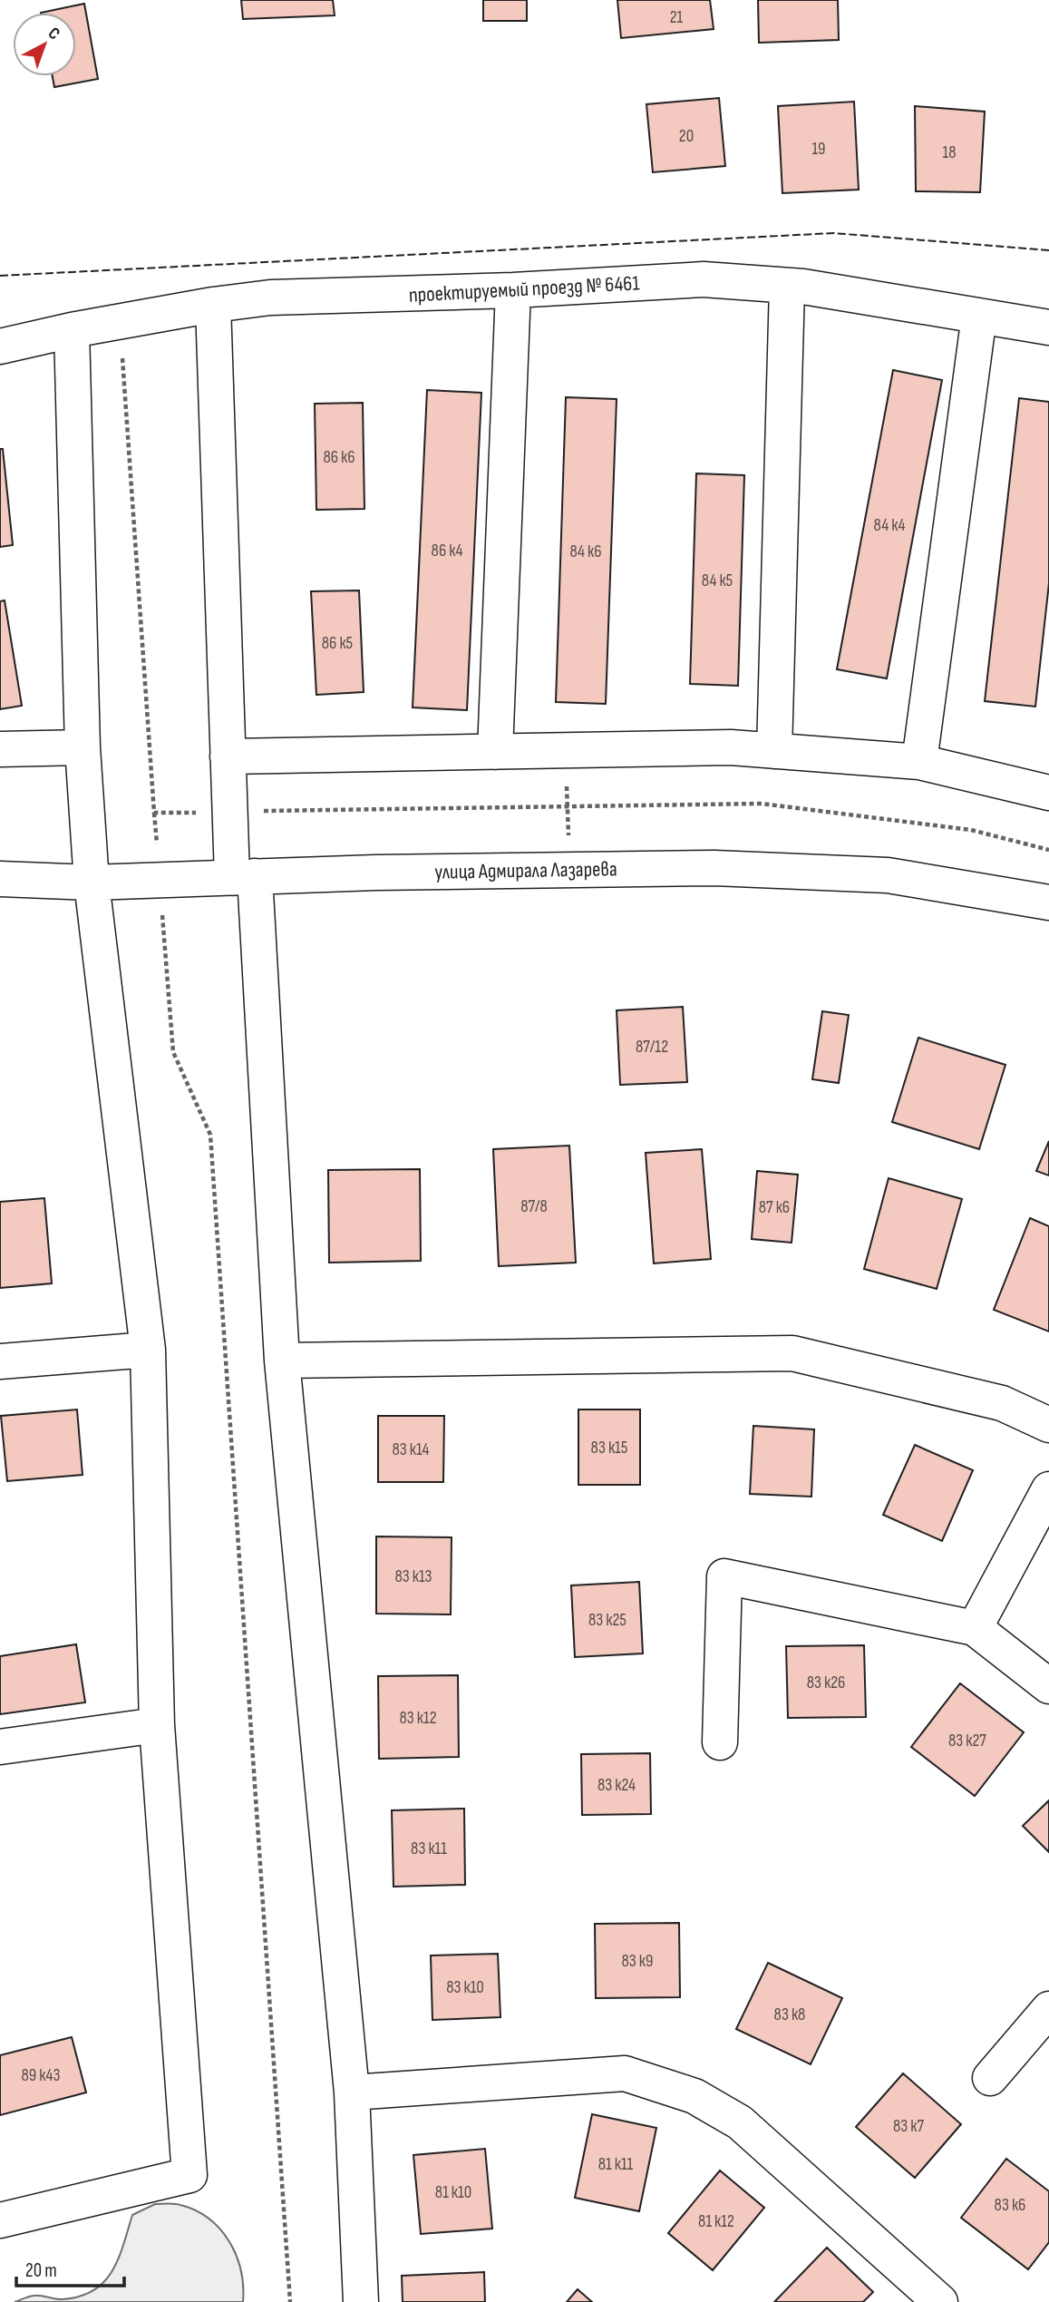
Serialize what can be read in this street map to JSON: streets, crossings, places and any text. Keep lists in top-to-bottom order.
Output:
{
  "streets": {
    "street": ["проектируемый проезд № 6461", "улица Адмирала Лазарева"]
  },
  "house_numbers": [
    "21",
    "20",
    "19",
    "18",
    "86 к6",
    "84 к4",
    "86 к4",
    "84 к6",
    "84 к5",
    "86 к5",
    "87/12",
    "87/8",
    "87 к6",
    "83 к15",
    "83 к14",
    "83 к13",
    "83 к25",
    "83 к26",
    "83 к12",
    "83 к27",
    "83 к24",
    "83 к11",
    "83 к9",
    "83 к10",
    "83 к8",
    "89 к43",
    "83 к7",
    "81 к11",
    "81 к10",
    "83 к6",
    "81 к12"
  ],
  "scale_bar": "20 m",
  "north": "top right"
}
